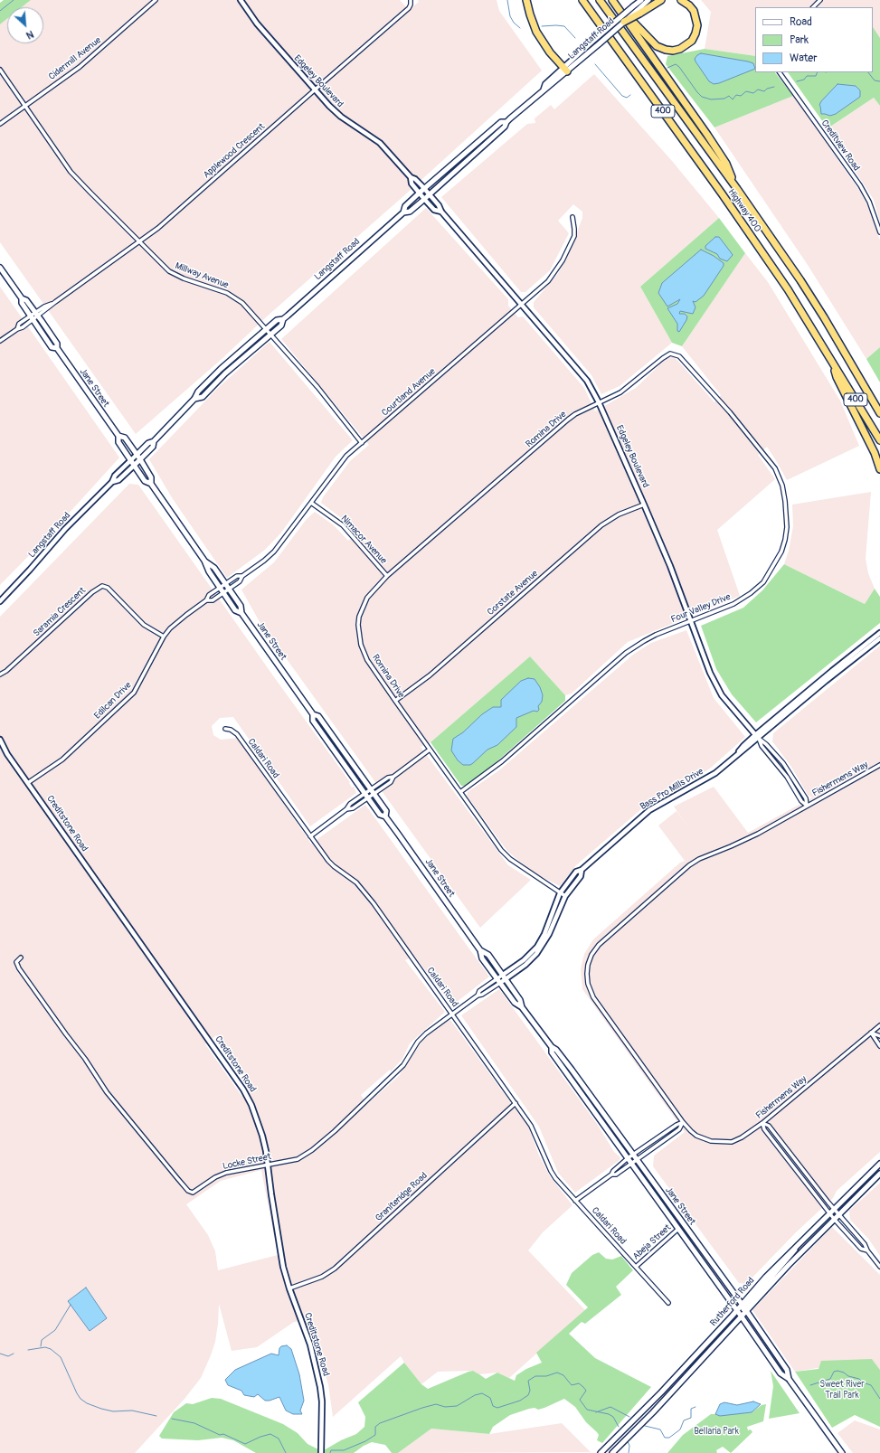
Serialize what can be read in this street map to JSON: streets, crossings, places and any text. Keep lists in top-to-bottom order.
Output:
{
  "streets": {
    "highway": ["400", "Highway 400"],
    "main road": ["Langstaff Road", "Jane Street", "Rutherford Road"],
    "street": [
      "Cidermill Avenue",
      "Edgeley Boulevard",
      "Creditview Road",
      "Applewood Crescent",
      "Millway Avenue",
      "Courtland Avenue",
      "Romina Drive",
      "Nimacor Avenue",
      "Corstate Avenue",
      "Four Valley Drive",
      "Saramia Crescent",
      "Edilcan Drive",
      "Caldari Road",
      "Fishermens Way",
      "Bass Pro Mills Drive",
      "Creditstone Road",
      "Locke Street",
      "Graniteridge Road",
      "Abeja Street"
    ]
  },
  "crossings": [
    ["Langstaff Road", "Edgeley Boulevard"],
    ["Langstaff Road", "Millway Avenue"],
    ["Langstaff Road", "Jane Street"],
    ["Cidermill Avenue", "Millway Avenue"],
    ["Edgeley Boulevard", "Applewood Crescent"],
    ["Edgeley Boulevard", "Courtland Avenue"],
    ["Edgeley Boulevard", "Romina Drive"],
    ["Edgeley Boulevard", "Corstate Avenue"],
    ["Edgeley Boulevard", "Four Valley Drive"],
    ["Edgeley Boulevard", "Bass Pro Mills Drive"],
    ["Applewood Crescent", "Millway Avenue"],
    ["Applewood Crescent", "Jane Street"],
    ["Millway Avenue", "Courtland Avenue"],
    ["Jane Street", "Courtland Avenue"],
    ["Jane Street", "Edilcan Drive"],
    ["Jane Street", "Bass Pro Mills Drive"],
    ["Jane Street", "Locke Street"],
    ["Jane Street", "Abeja Street"],
    ["Jane Street", "Rutherford Road"],
    ["Courtland Avenue", "Nimacor Avenue"],
    ["Courtland Avenue", "Edilcan Drive"],
    ["Romina Drive", "Nimacor Avenue"],
    ["Romina Drive", "Corstate Avenue"],
    ["Romina Drive", "Four Valley Drive"],
    ["Romina Drive", "Bass Pro Mills Drive"],
    ["Saramia Crescent", "Edilcan Drive"],
    ["Edilcan Drive", "Creditstone Road"],
    ["Caldari Road", "Locke Street"],
    ["Caldari Road", "Graniteridge Road"],
    ["Caldari Road", "Abeja Street"],
    ["Bass Pro Mills Drive", "Locke Street"],
    ["Creditstone Road", "Locke Street"],
    ["Creditstone Road", "Graniteridge Road"]
  ],
  "parks": ["Sweet River Trail Park", "Bellaria Park"],
  "legend": ["Road", "Park", "Water"],
  "north": "bottom right"
}
